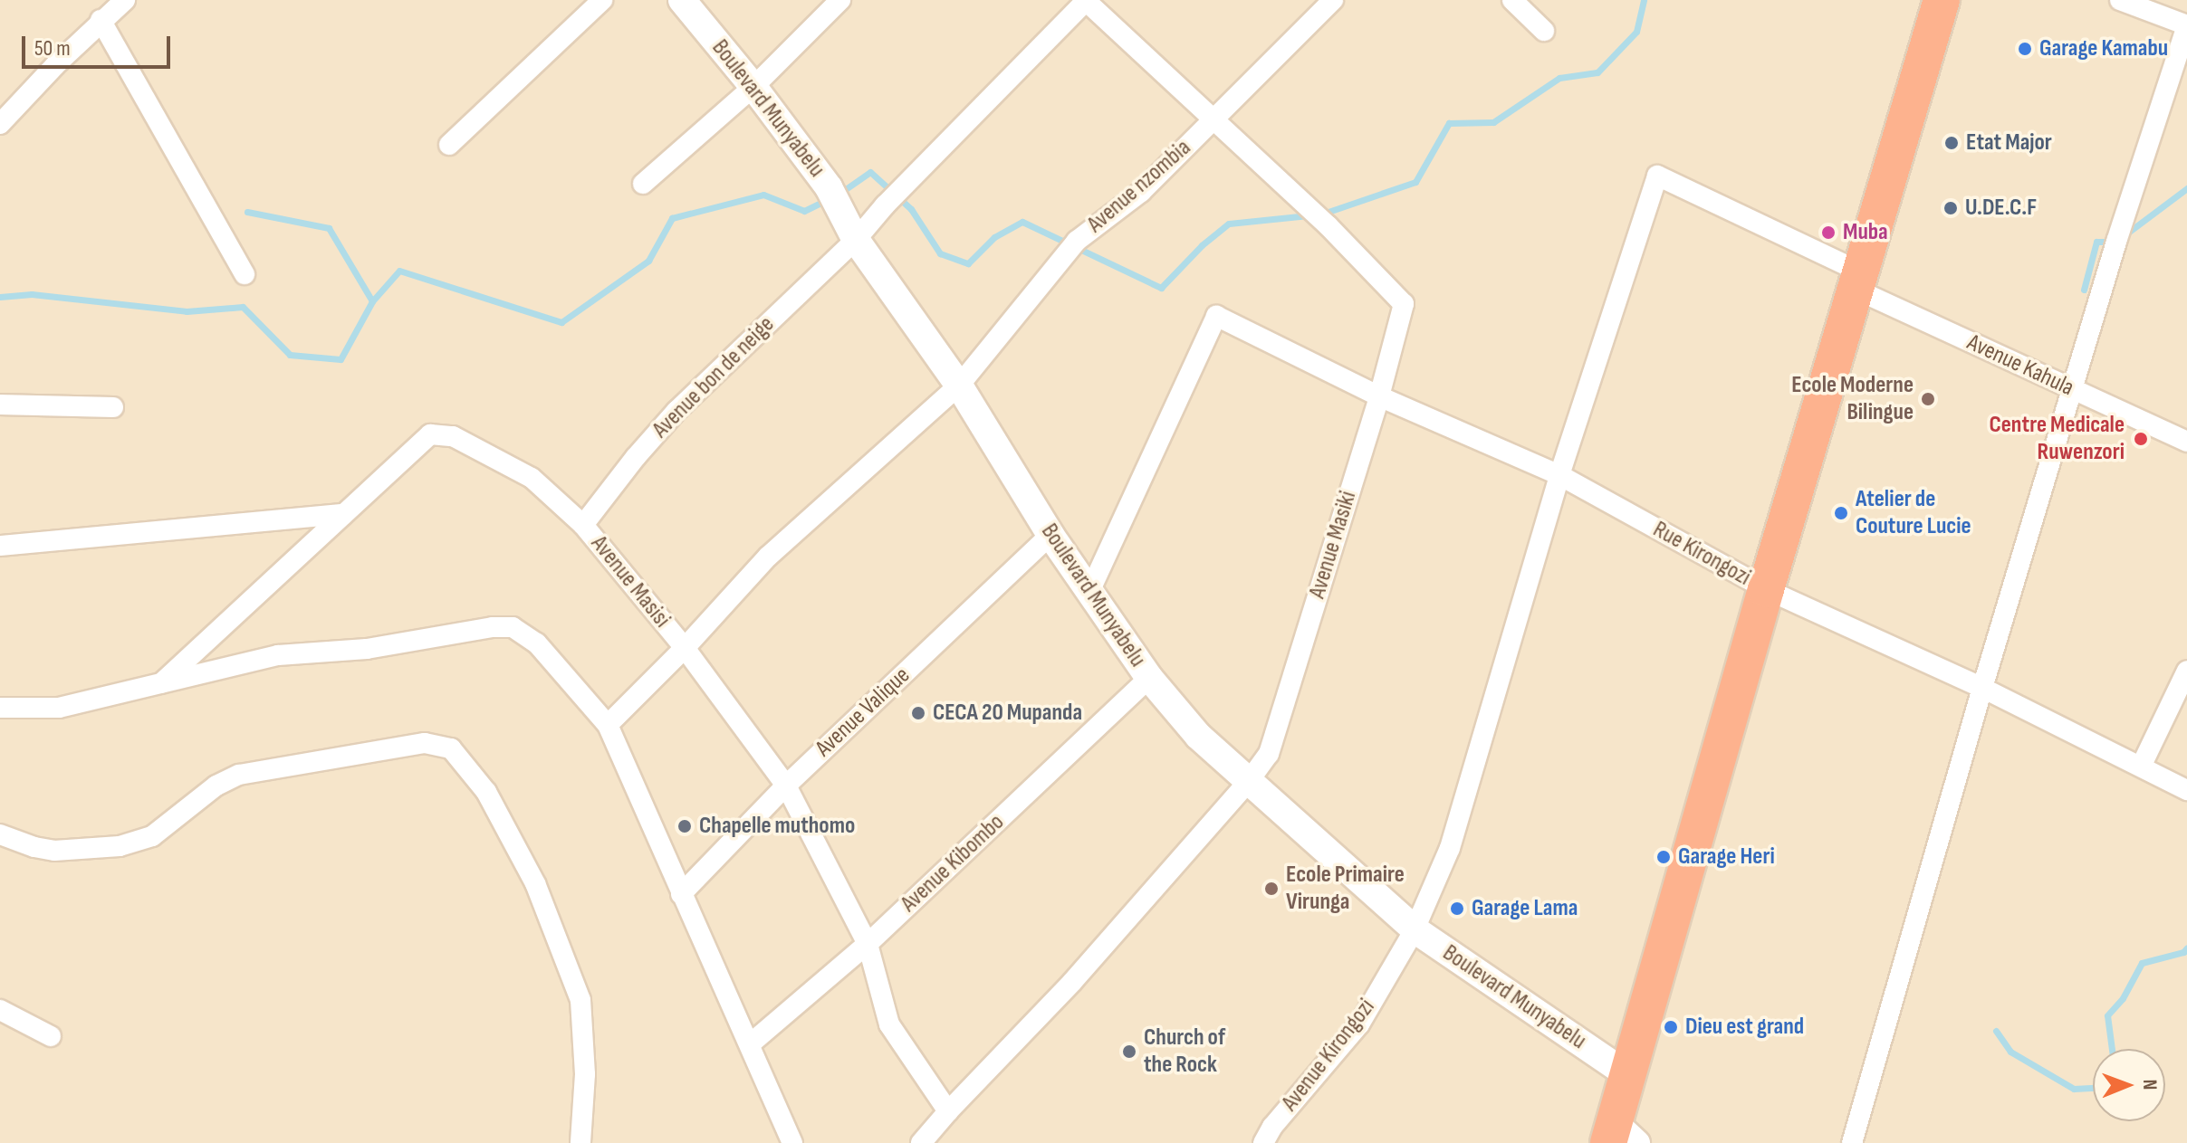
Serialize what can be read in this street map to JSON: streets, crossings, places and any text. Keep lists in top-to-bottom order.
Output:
{
  "streets": {
    "street": [
      "Boulevard Munyabelu",
      "Avenue nzombia",
      "Avenue Kahula",
      "Avenue bon de neige",
      "Avenue Masiki",
      "Rue Kirongozi",
      "Avenue Masisi",
      "Avenue Valique",
      "Avenue Kibombo",
      "Avenue Kirongozi"
    ]
  },
  "crossings": [
    ["Boulevard Munyabelu", "Avenue nzombia"],
    ["Boulevard Munyabelu", "Avenue bon de neige"],
    ["Boulevard Munyabelu", "Avenue Masiki"],
    ["Boulevard Munyabelu", "Rue Kirongozi"],
    ["Boulevard Munyabelu", "Avenue Valique"],
    ["Boulevard Munyabelu", "Avenue Kibombo"],
    ["Boulevard Munyabelu", "Avenue Kirongozi"],
    ["Avenue nzombia", "Avenue Masiki"],
    ["Avenue nzombia", "Avenue Masisi"],
    ["Avenue Kahula", "Rue Kirongozi"],
    ["Avenue Kahula", "Avenue Kirongozi"],
    ["Avenue bon de neige", "Avenue Masisi"],
    ["Avenue Masiki", "Rue Kirongozi"],
    ["Avenue Masiki", "Avenue Masisi"],
    ["Rue Kirongozi", "Avenue Kirongozi"],
    ["Avenue Masisi", "Avenue Valique"],
    ["Avenue Masisi", "Avenue Kibombo"]
  ],
  "places": [
    "Garage Kamabu",
    "Etat Major",
    "U.DE.C.F",
    "Muba",
    "Ecole Moderne Bilingue",
    "Centre Medicale Ruwenzori",
    "Atelier de Couture Lucie",
    "CECA 20 Mupanda",
    "Chapelle muthomo",
    "Garage Heri",
    "Ecole Primaire Virunga",
    "Garage Lama",
    "Dieu est grand",
    "Church of the Rock"
  ],
  "scale_bar": "50 m",
  "north": "right"
}
